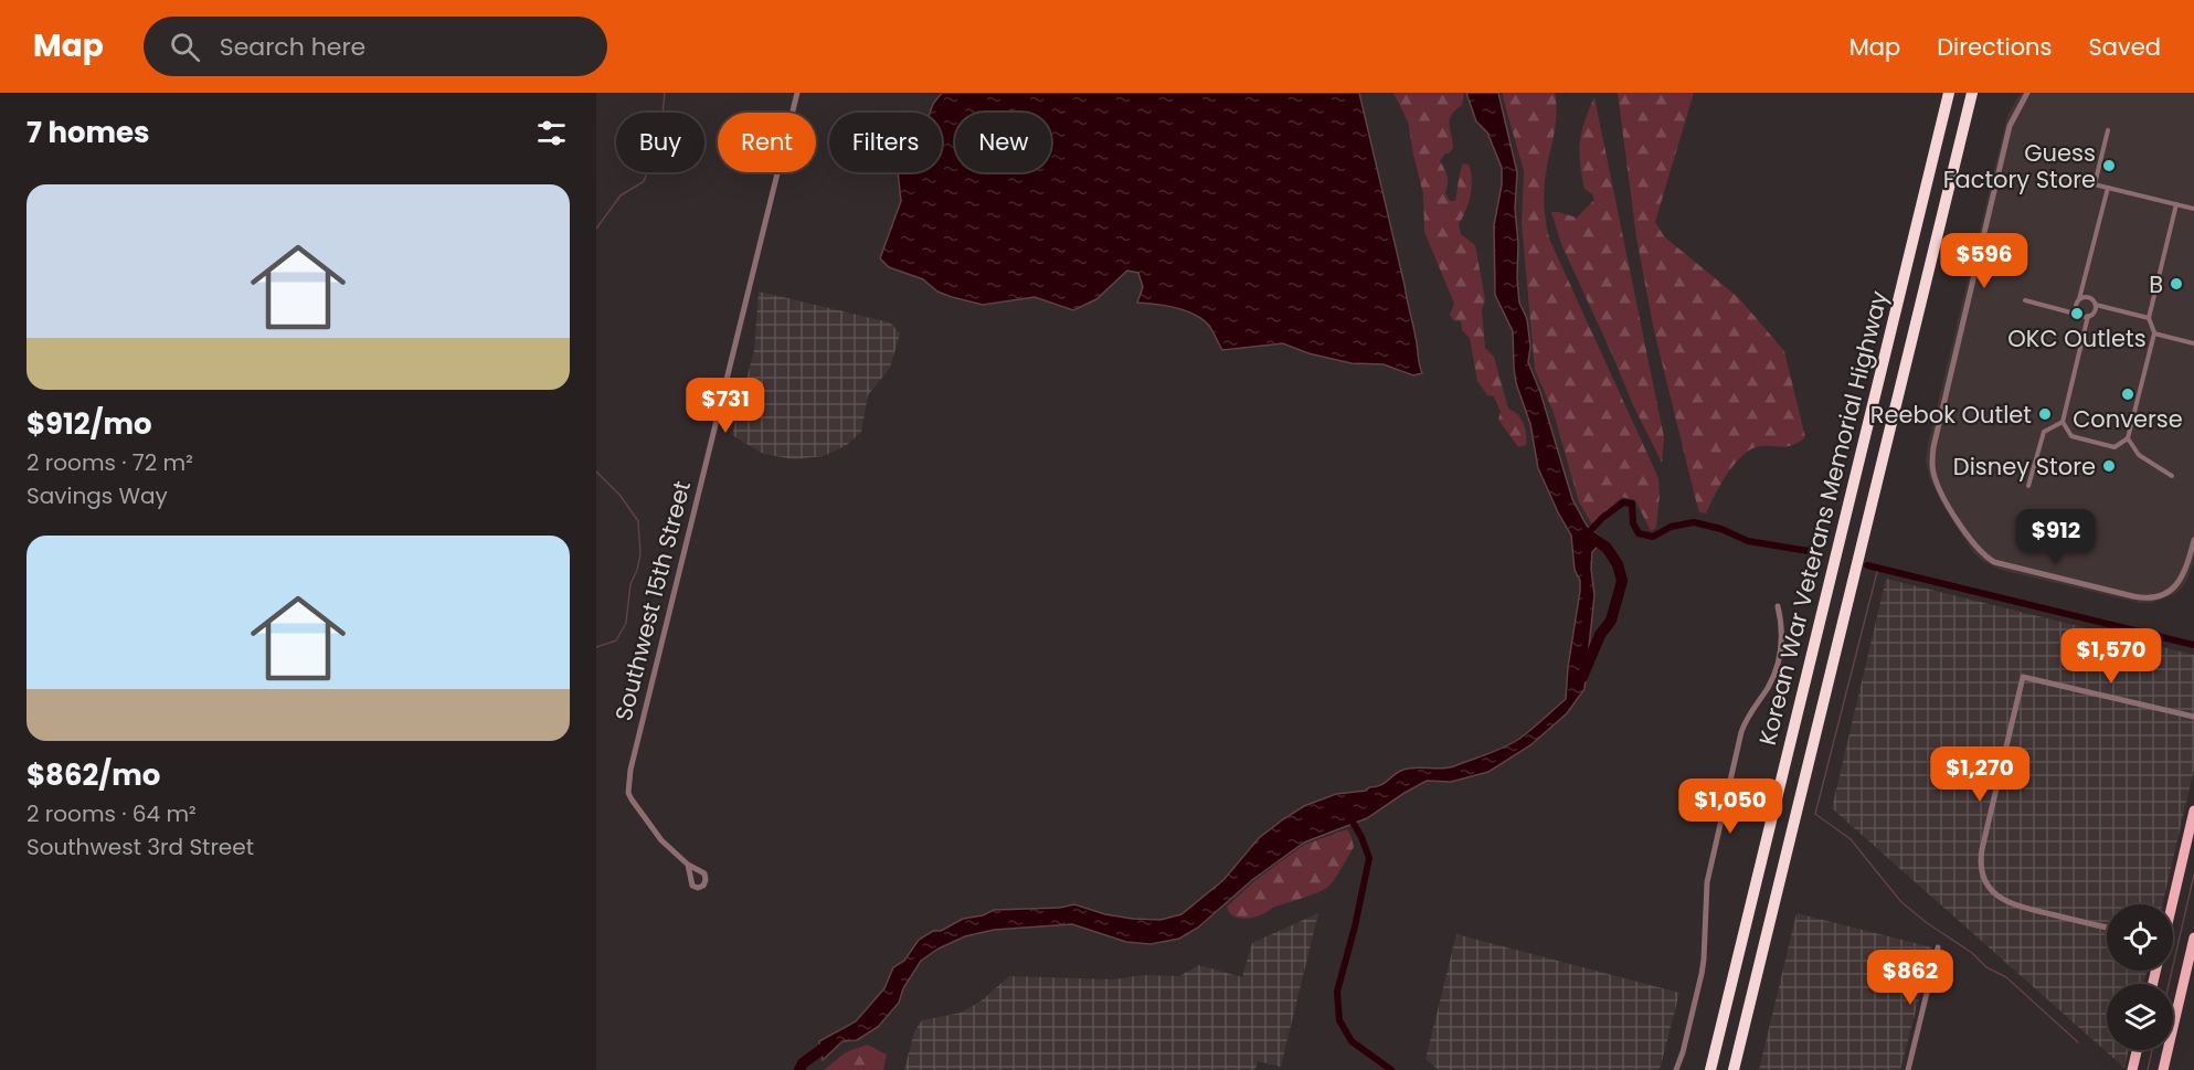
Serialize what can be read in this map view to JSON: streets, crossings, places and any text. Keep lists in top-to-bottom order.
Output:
{
  "streets": {
    "highway": ["Korean War Veterans Memorial Highway"],
    "street": ["Southwest 15th Street"]
  },
  "places": [
    "Guess Factory Store",
    "B",
    "OKC Outlets",
    "Converse",
    "Reebok Outlet",
    "Disney Store"
  ],
  "page": {
    "header": "Map",
    "search": "Search here",
    "nav": ["Map", "Directions", "Saved"],
    "heading": "7 homes",
    "chip": [
      "Buy",
      "Rent",
      "Filters",
      "New"
    ],
    "list": [
      {
        "name": "$912/mo",
        "note": "2 rooms · 72 m² · Savings Way"
      },
      {
        "name": "$862/mo",
        "note": "2 rooms · 64 m² · Southwest 3rd Street"
      }
    ],
    "price": [
      "$596",
      "$731",
      "$912",
      "$1,570",
      "$1,270",
      "$1,050",
      "$862"
    ]
  }
}
